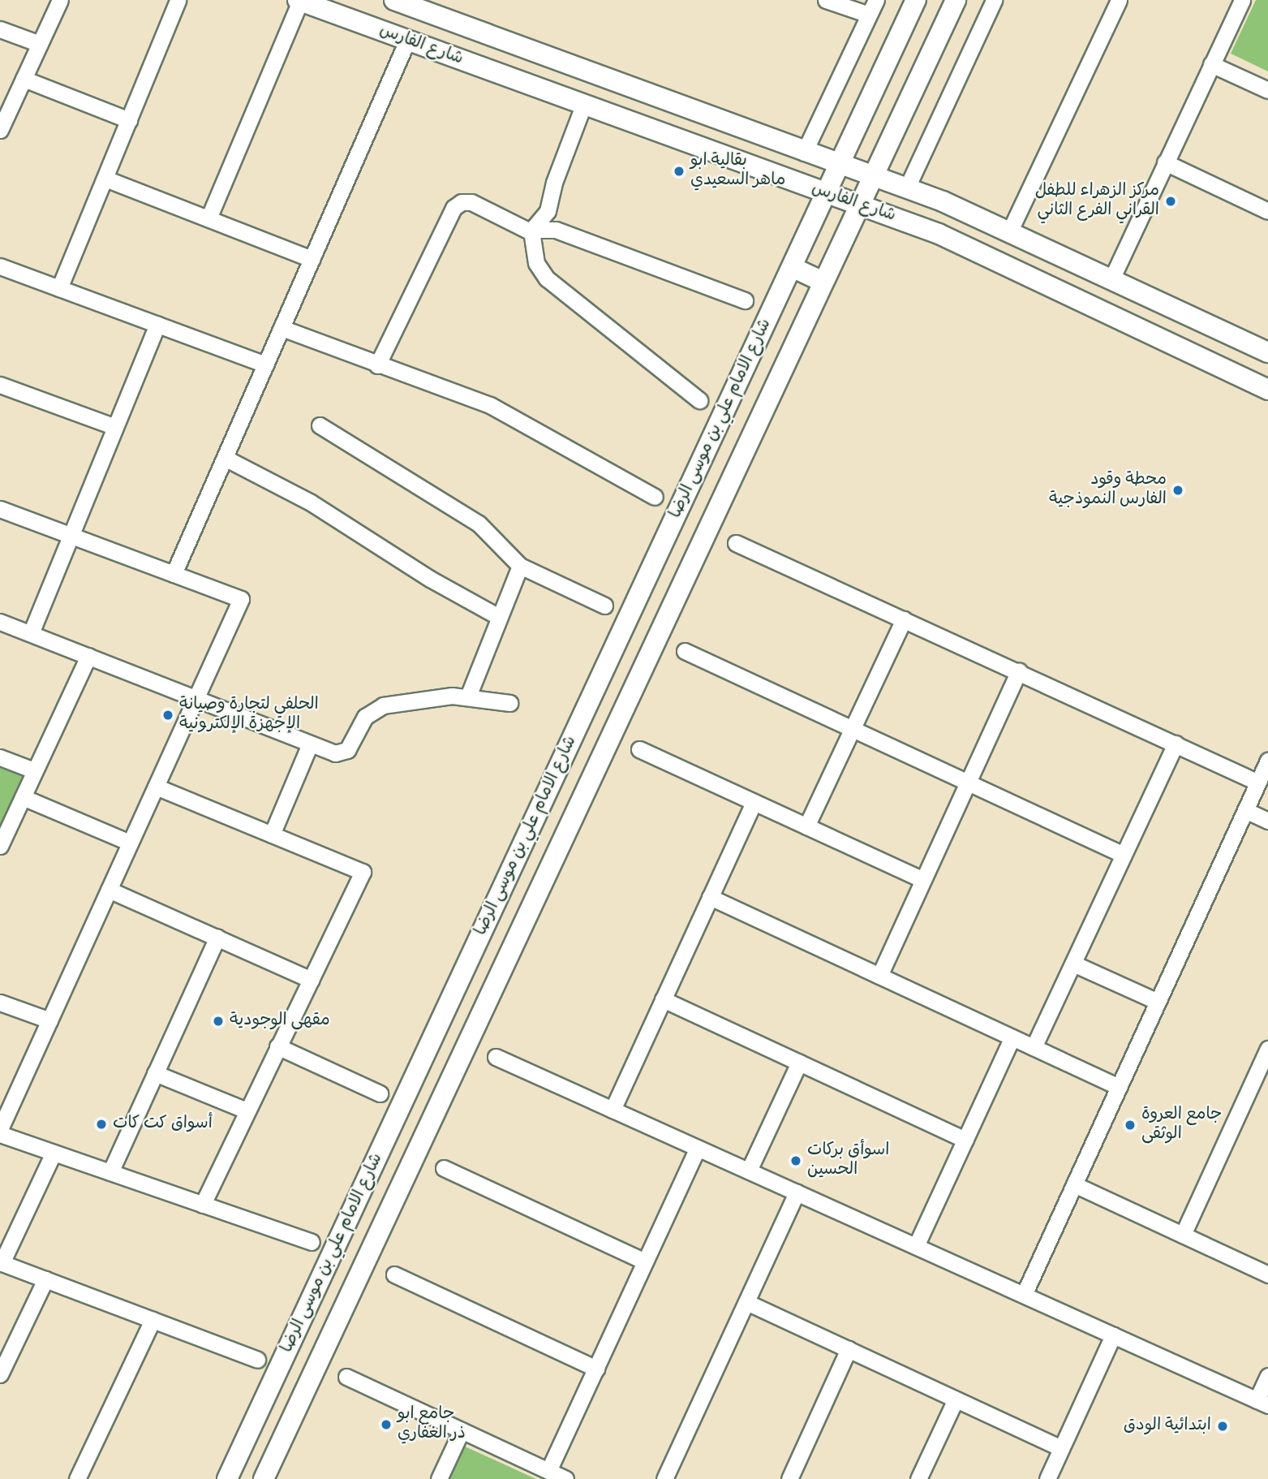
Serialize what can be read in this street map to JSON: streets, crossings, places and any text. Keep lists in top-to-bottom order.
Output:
{
  "streets": {
    "main road": ["شارع الفارس", "شارع الامام علي بن موسى الرضا"]
  },
  "crossings": [
    ["شارع الفارس", "شارع الامام علي بن موسى الرضا"]
  ],
  "places": [
    "بقالية ابو ماهر السعيدي",
    "مركز الزهراء للطفل القراني الفرع الثاني",
    "محطة وقود الفارس النموذجية",
    "الحلفي لتجارة وصيانة الإجهزة الإلكترونية",
    "مقهى الوجودية",
    "أسواق كت كات",
    "جامع العروة الوثقى",
    "اسوأق بركات الحسين",
    "جامع ابو ذر الغفاري",
    "ابتدائية الودق"
  ]
}
